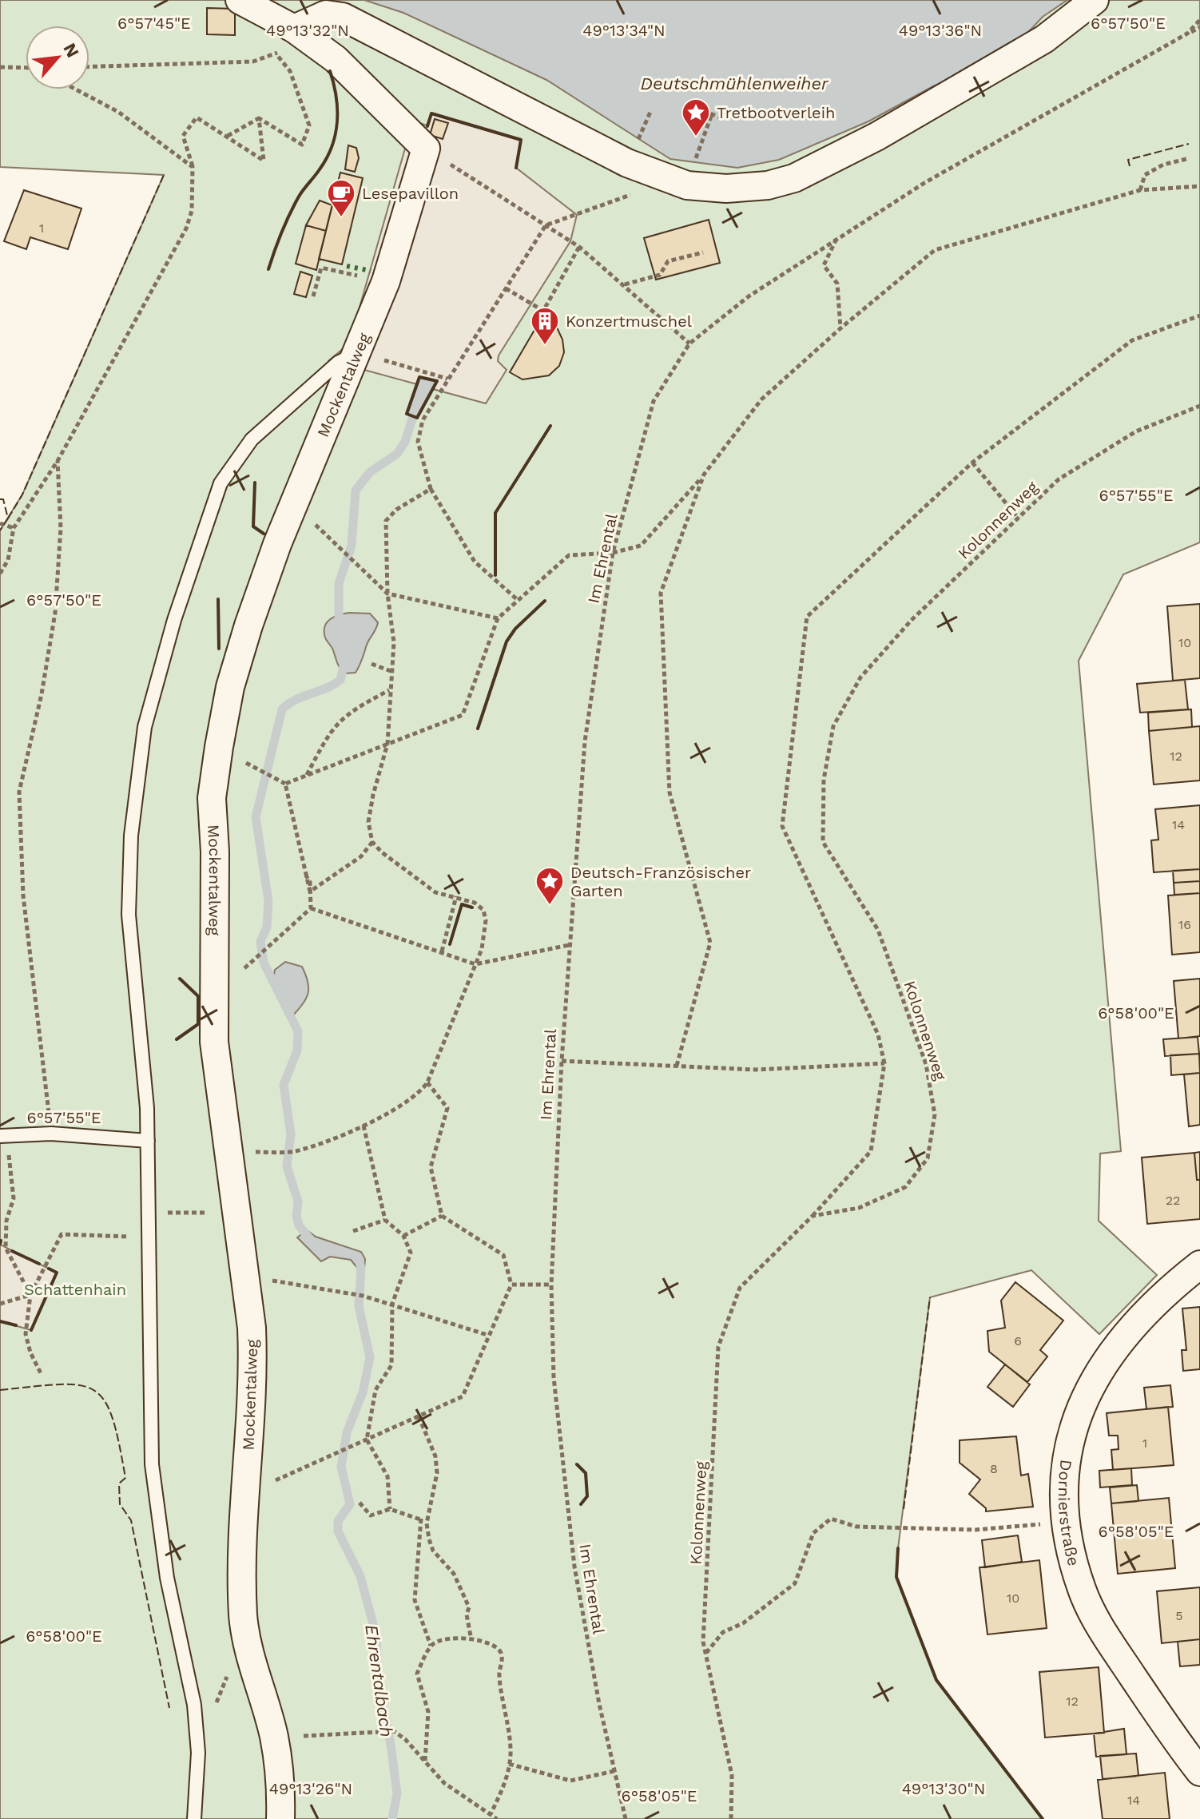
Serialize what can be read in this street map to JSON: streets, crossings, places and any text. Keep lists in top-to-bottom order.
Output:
{
  "streets": {
    "street": ["Mockentalweg", "Dornierstraße"],
    "path": ["Kolonnenweg", "Im Ehrental"]
  },
  "water": ["Deutschmühlenweiher", "Ehrentalbach"],
  "parks": ["Schattenhain"],
  "places": {
    "place": ["Tretbootverleih", "Deutsch-Französischer Garten"],
    "cafe": ["Lesepavillon"],
    "building": ["Konzertmuschel"]
  },
  "house_numbers": [
    "1",
    "10",
    "12",
    "14",
    "16",
    "22",
    "6",
    "1",
    "8",
    "10",
    "5",
    "12",
    "14"
  ],
  "north": "top right",
  "coordinates": [
    "6°57'45\"E",
    "6°57'50\"E",
    "49°13'32\"N",
    "49°13'34\"N",
    "49°13'36\"N",
    "6°57'55\"E",
    "6°58'00\"E",
    "6°58'05\"E",
    "49°13'26\"N",
    "49°13'30\"N"
  ]
}
